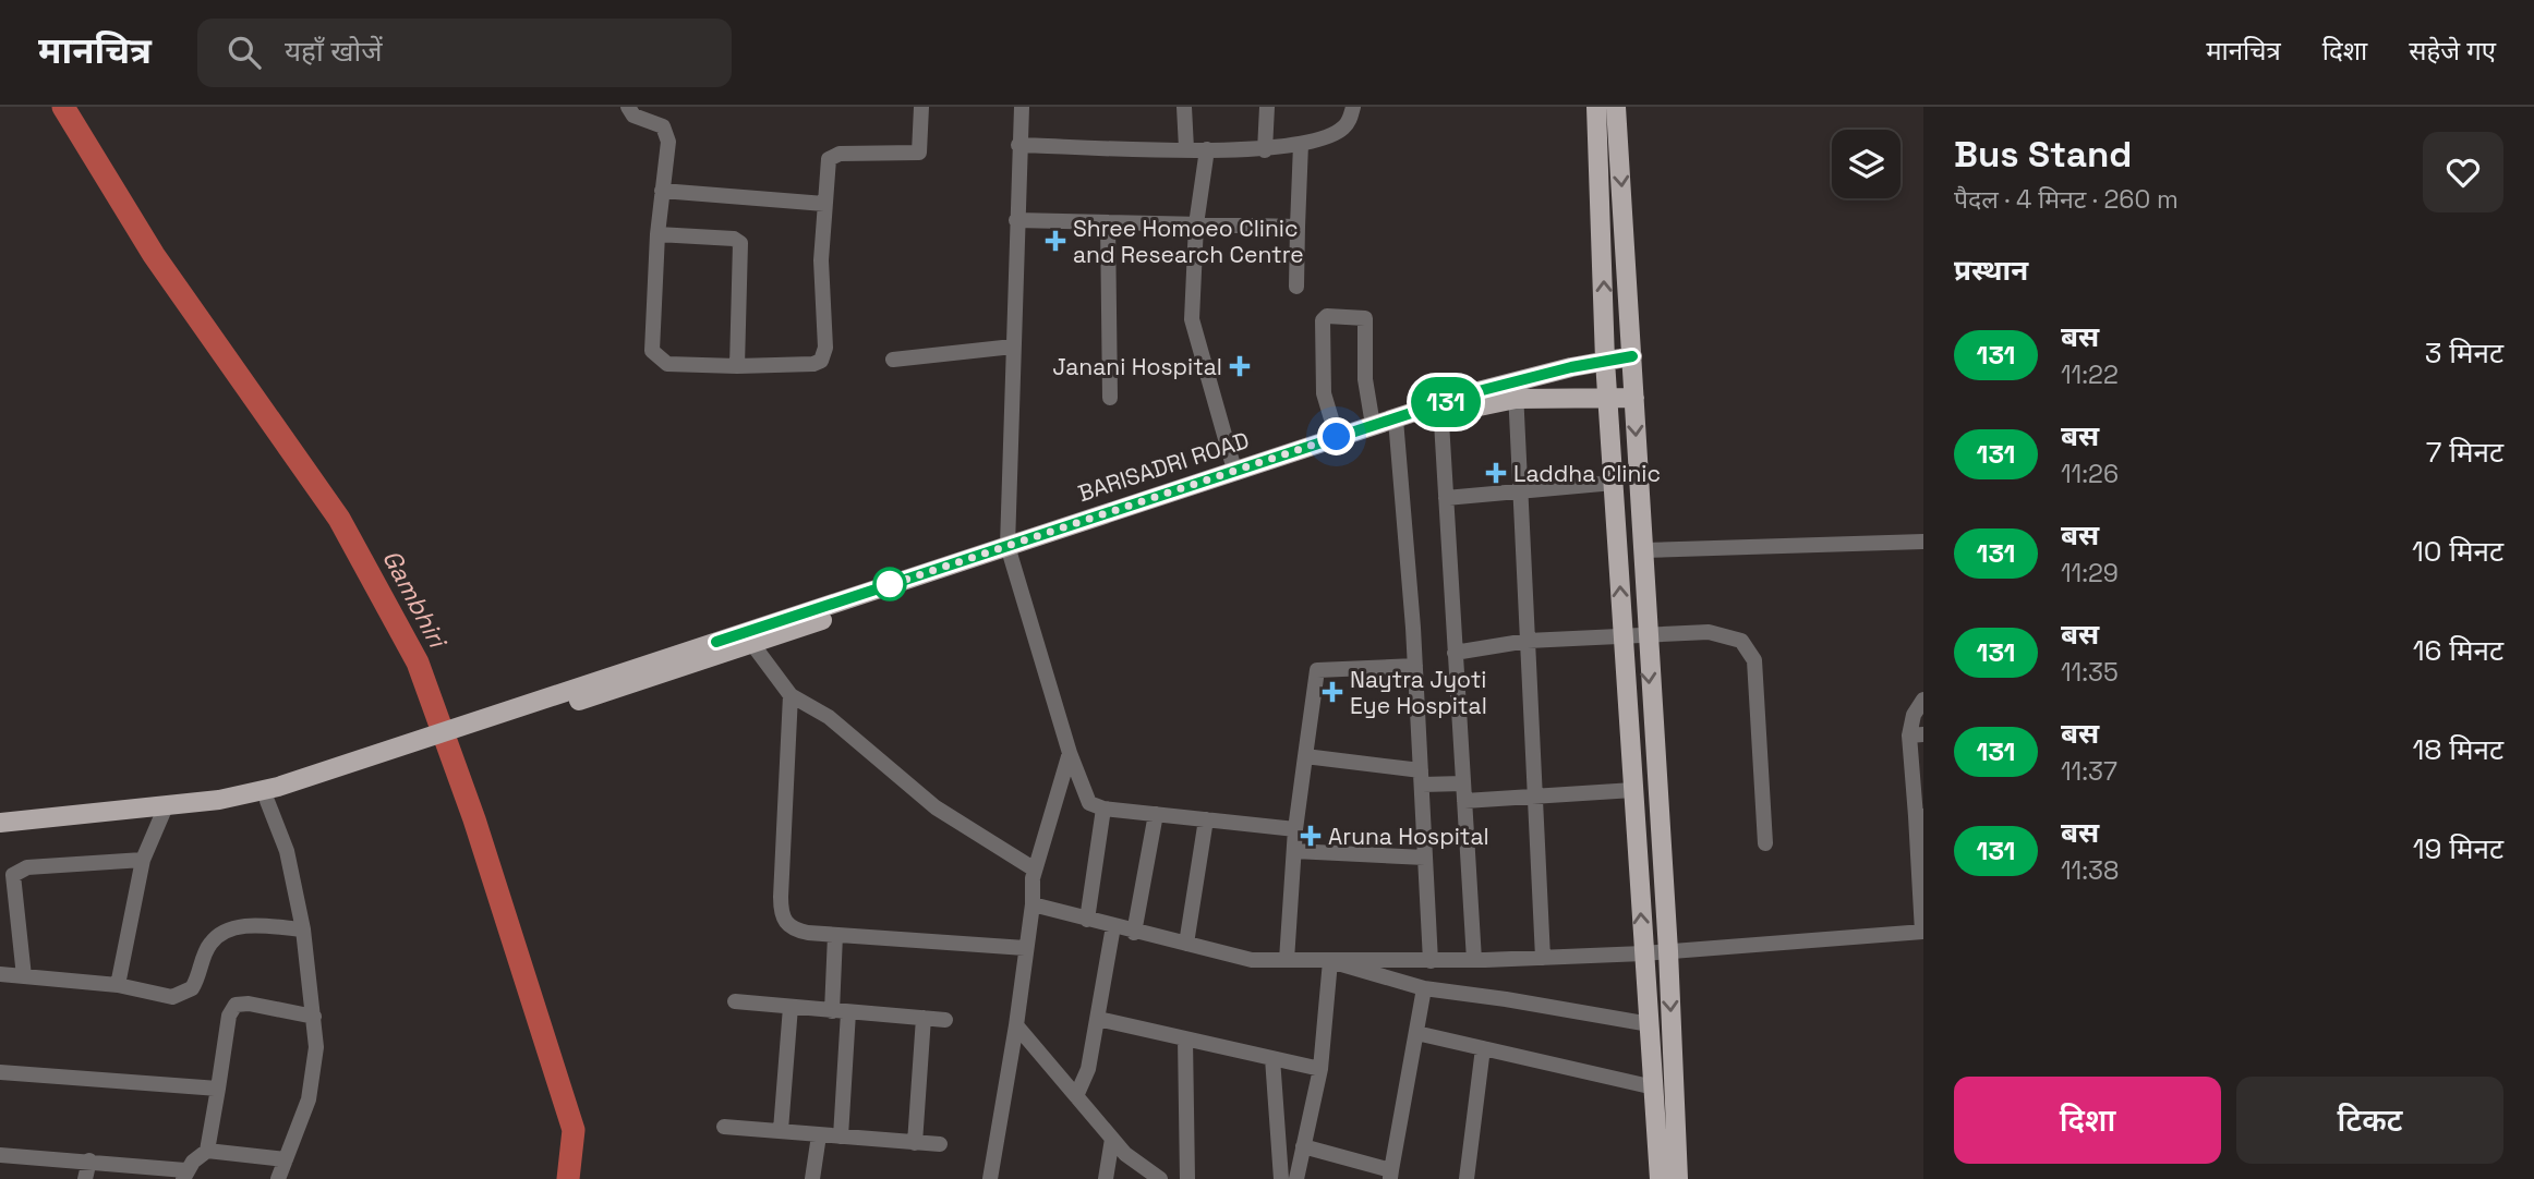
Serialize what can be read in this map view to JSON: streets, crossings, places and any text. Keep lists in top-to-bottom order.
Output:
{
  "streets": {
    "main road": ["BARISADRI ROAD"]
  },
  "water": ["Gambhiri"],
  "places": {
    "health": [
      "Shree Homoeo Clinic and Research Centre",
      "Janani Hospital",
      "Laddha Clinic",
      "Naytra Jyoti Eye Hospital",
      "Aruna Hospital"
    ]
  },
  "lines": ["bus line 131"],
  "page": {
    "header": "मानचित्र",
    "search": "यहाँ खोजें",
    "nav": ["मानचित्र", "दिशा", "सहेजे गए"],
    "on_map": "131",
    "heading": [
      ["Bus Stand", "पैदल · 4 मिनट · 260 m"],
      "प्रस्थान"
    ],
    "list": [
      {
        "mark": "131",
        "name": "बस",
        "note": "11:22",
        "value": "3 मिनट"
      },
      {
        "mark": "131",
        "name": "बस",
        "note": "11:26",
        "value": "7 मिनट"
      },
      {
        "mark": "131",
        "name": "बस",
        "note": "11:29",
        "value": "10 मिनट"
      },
      {
        "mark": "131",
        "name": "बस",
        "note": "11:35",
        "value": "16 मिनट"
      },
      {
        "mark": "131",
        "name": "बस",
        "note": "11:37",
        "value": "18 मिनट"
      },
      {
        "mark": "131",
        "name": "बस",
        "note": "11:38",
        "value": "19 मिनट"
      }
    ],
    "buttons": ["दिशा", "टिकट"]
  }
}
